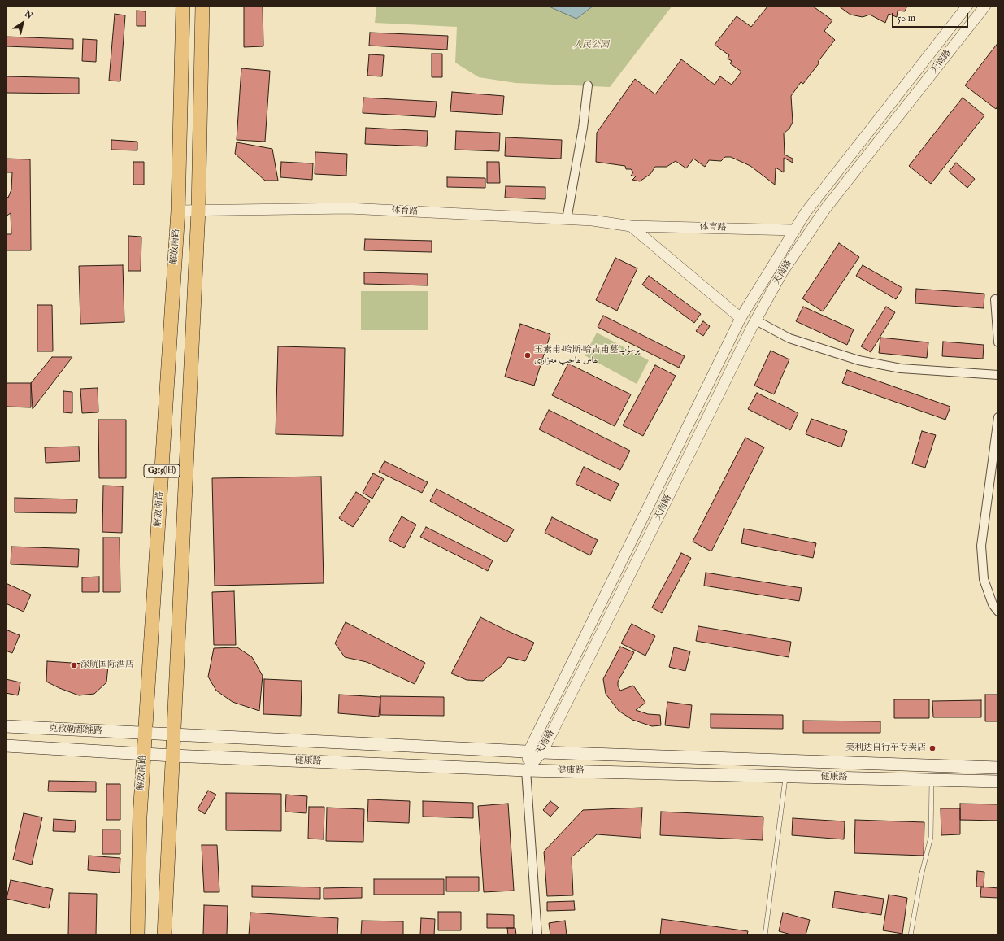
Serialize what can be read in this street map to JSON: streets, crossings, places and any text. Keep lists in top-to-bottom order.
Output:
{
  "streets": {
    "main road": [
      "解放南路",
      "G315(旧)",
      "克孜勒都维路",
      "健康路"
    ],
    "street": ["天南路", "体育路"]
  },
  "crossings": [
    ["天南路", "体育路"],
    ["天南路", "健康路"],
    ["体育路", "解放南路"],
    ["体育路", "G315(旧)"],
    ["解放南路", "克孜勒都维路"],
    ["解放南路", "健康路"],
    ["G315(旧)", "健康路"],
    ["克孜勒都维路", "健康路"]
  ],
  "parks": ["人民公园"],
  "places": ["玉素甫·哈斯·哈吉甫墓يوسۇپ ھاس ھاجىپ مەزارى", "深航国际酒店", "美利达自行车专卖店"],
  "scale_bar": "50 m",
  "north": "top right"
}
